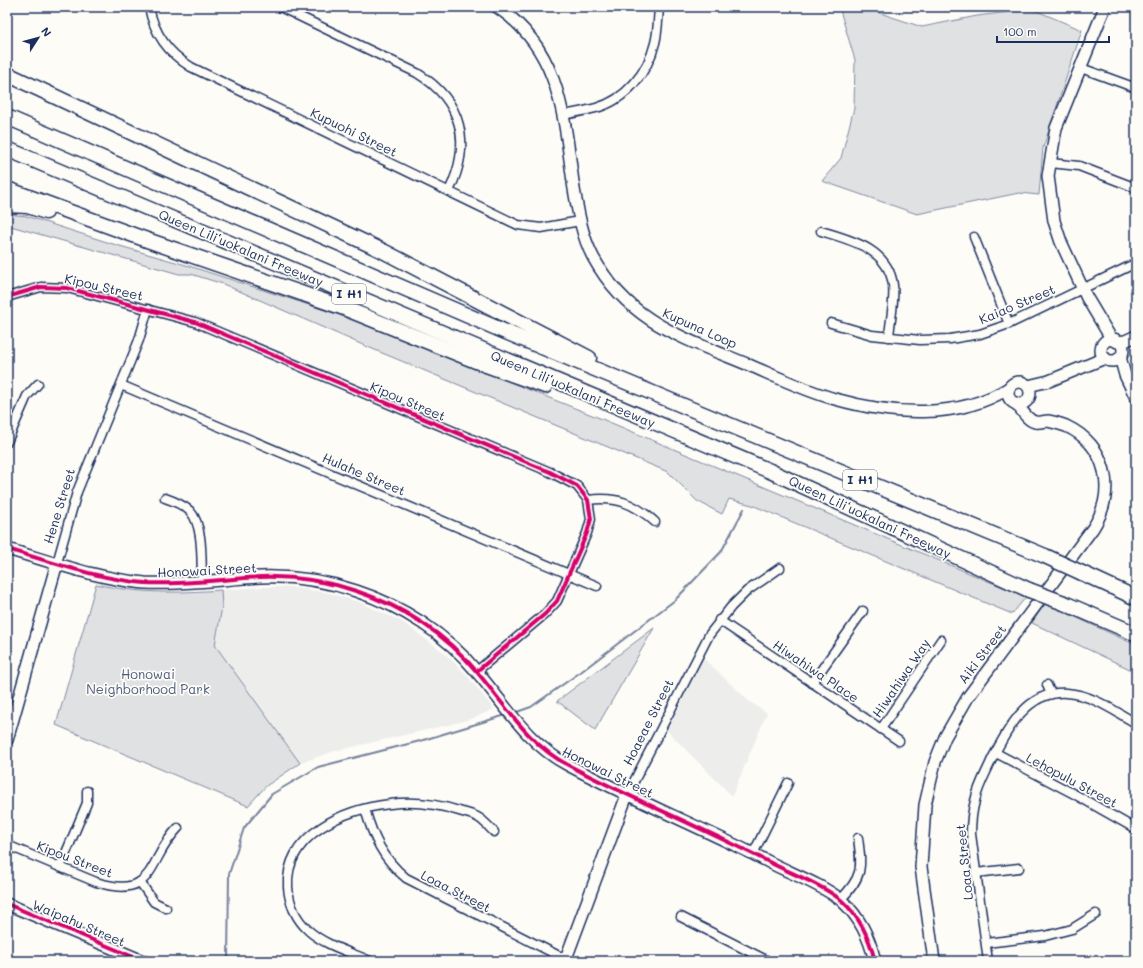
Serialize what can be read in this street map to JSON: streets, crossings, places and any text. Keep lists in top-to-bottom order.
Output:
{
  "streets": {
    "highway": ["Queen Liliʻuokalani Freeway", "I H1"],
    "street": [
      "Kupuohi Street",
      "Kipou Street",
      "Kaiao Street",
      "Kupuna Loop",
      "Hulahe Street",
      "Hene Street",
      "Honowai Street",
      "Aiki Street",
      "Hiwahiwa Place",
      "Hiwahiwa Way",
      "Hoaeae Street",
      "Lehopulu Street",
      "Loaa Street",
      "Waipahu Street"
    ]
  },
  "crossings": [
    ["Kupuohi Street", "Kupuna Loop"],
    ["Kipou Street", "Hene Street"],
    ["Kupuna Loop", "Aiki Street"],
    ["Hulahe Street", "Hene Street"],
    ["Hene Street", "Honowai Street"],
    ["Honowai Street", "Hoaeae Street"],
    ["Hiwahiwa Place", "Hiwahiwa Way"],
    ["Hiwahiwa Place", "Hoaeae Street"],
    ["Hoaeae Street", "Loaa Street"],
    ["Lehopulu Street", "Loaa Street"]
  ],
  "parks": ["Honowai Neighborhood Park"],
  "scale_bar": "100 m",
  "north": "top right"
}
